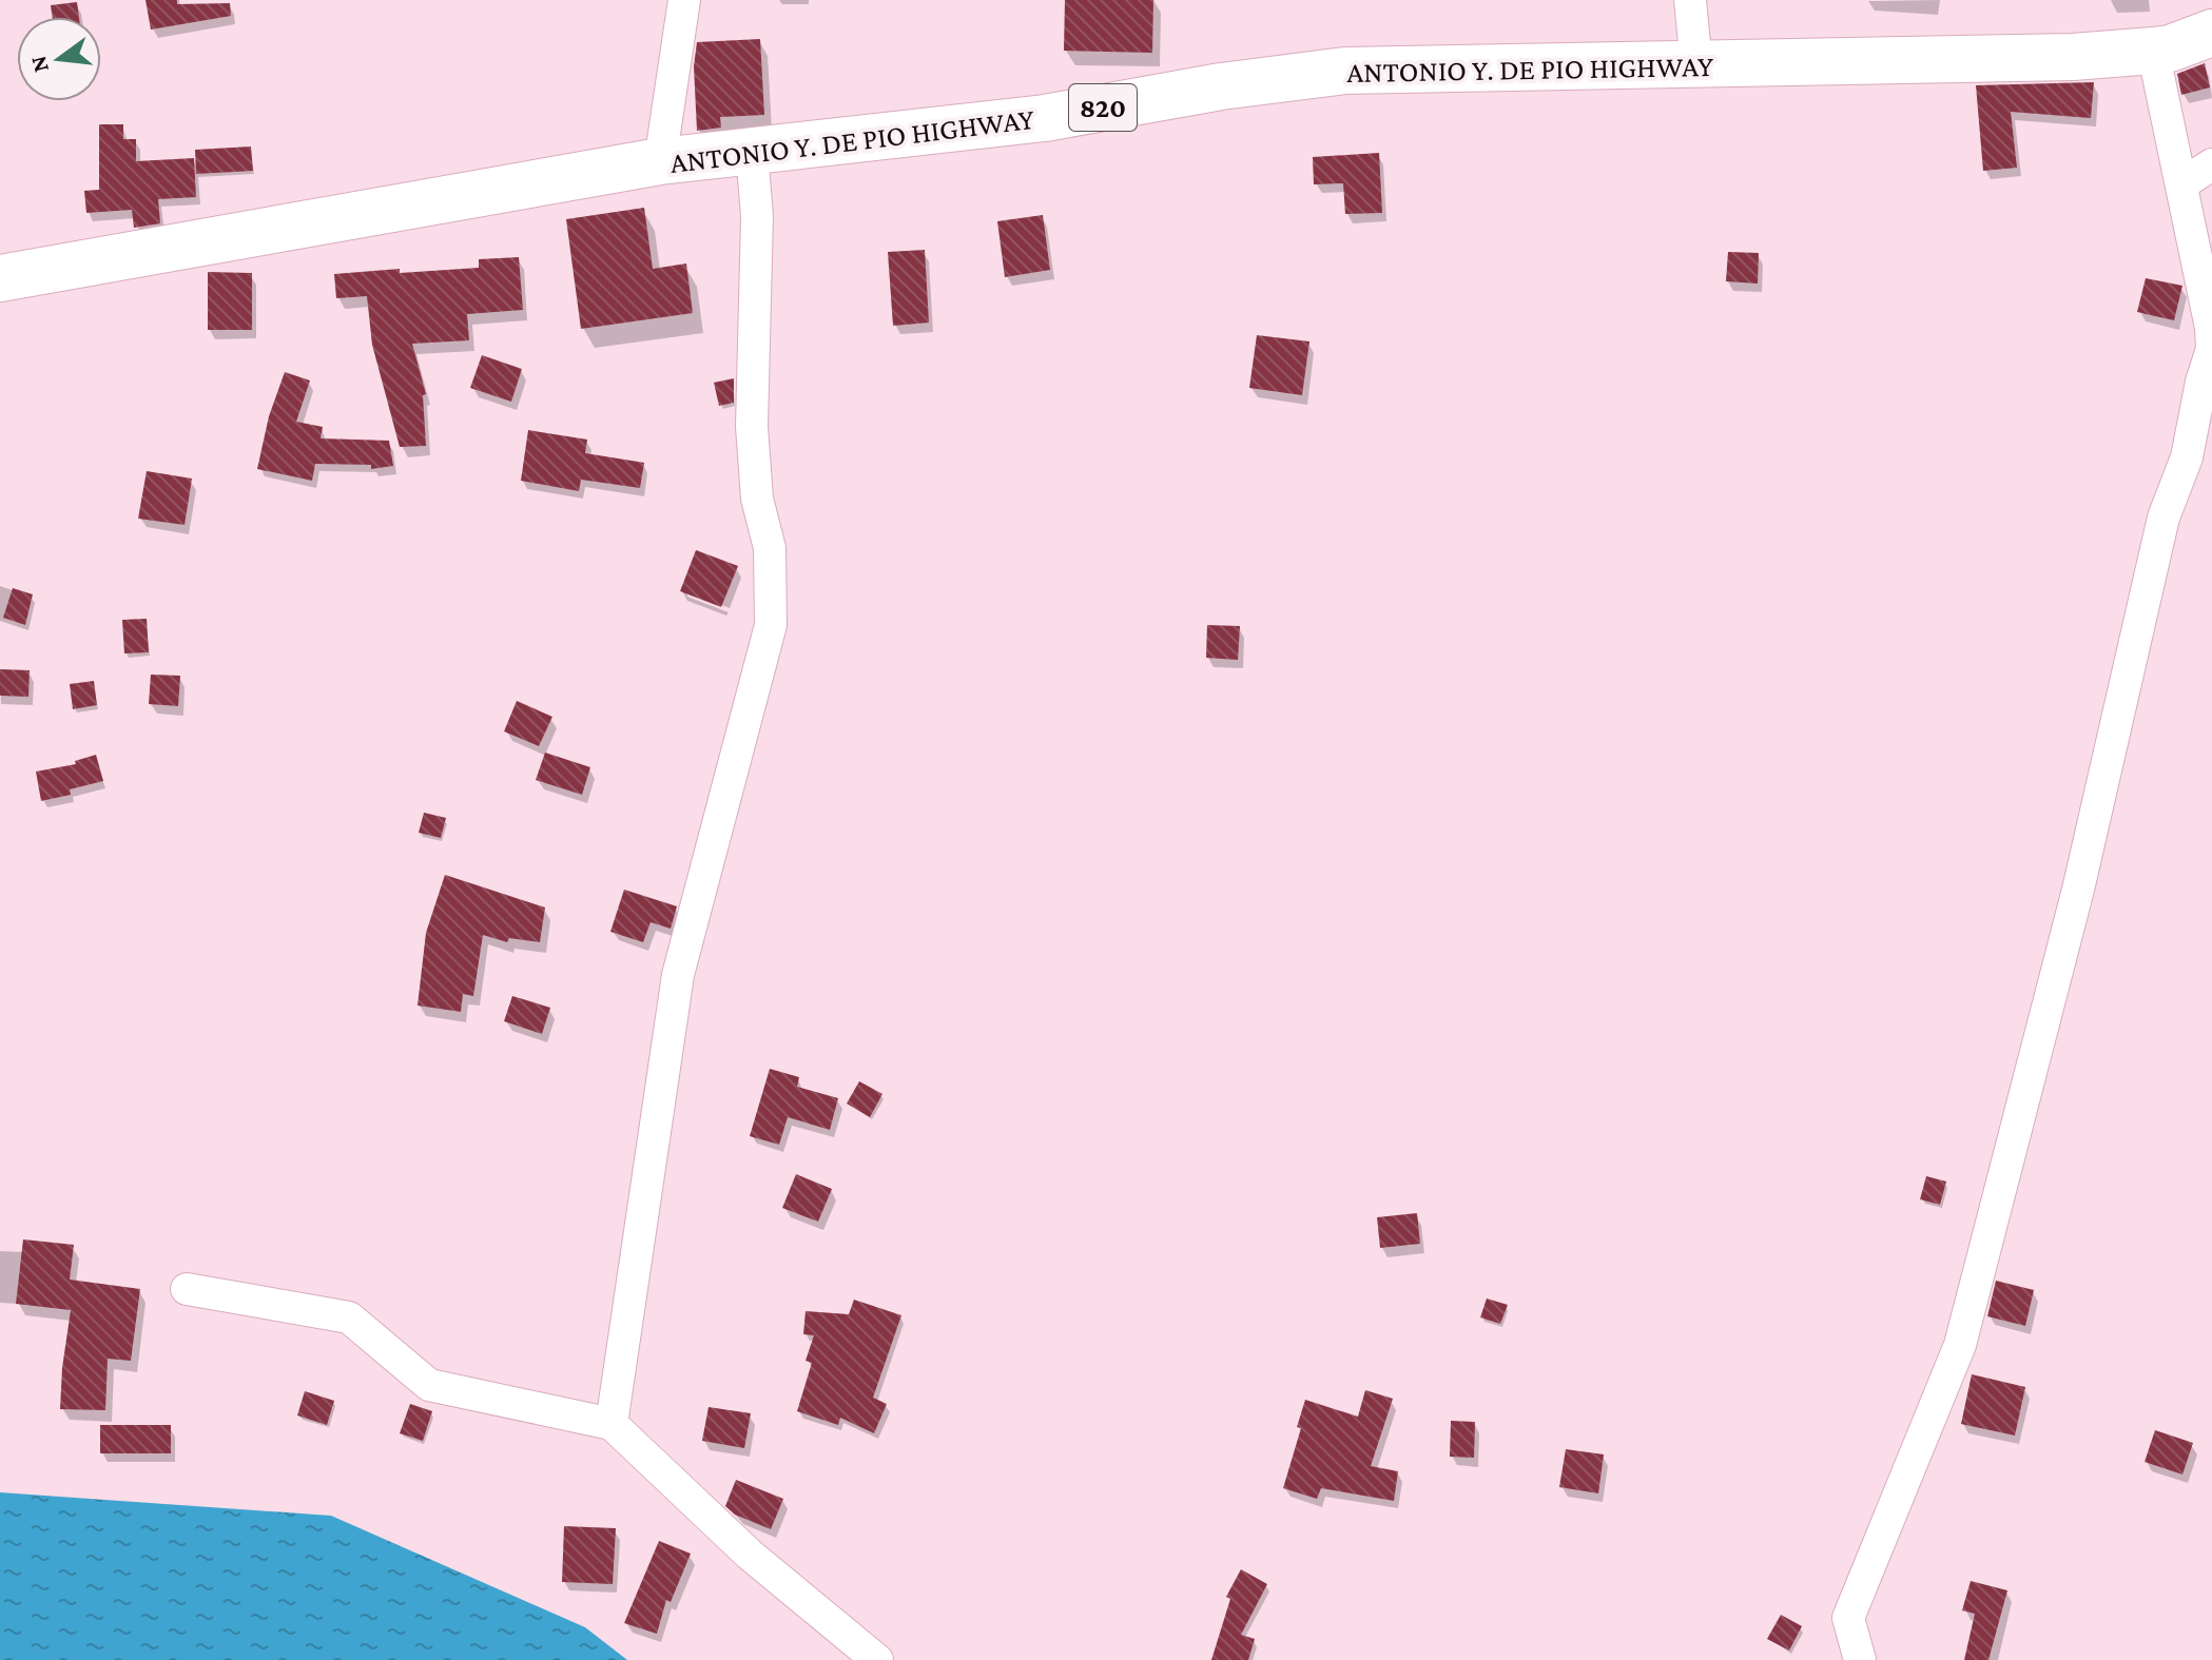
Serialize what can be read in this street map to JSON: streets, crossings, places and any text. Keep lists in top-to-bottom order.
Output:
{
  "streets": {
    "highway": ["ANTONIO Y. DE PIO HIGHWAY", "820"]
  },
  "north": "left"
}
